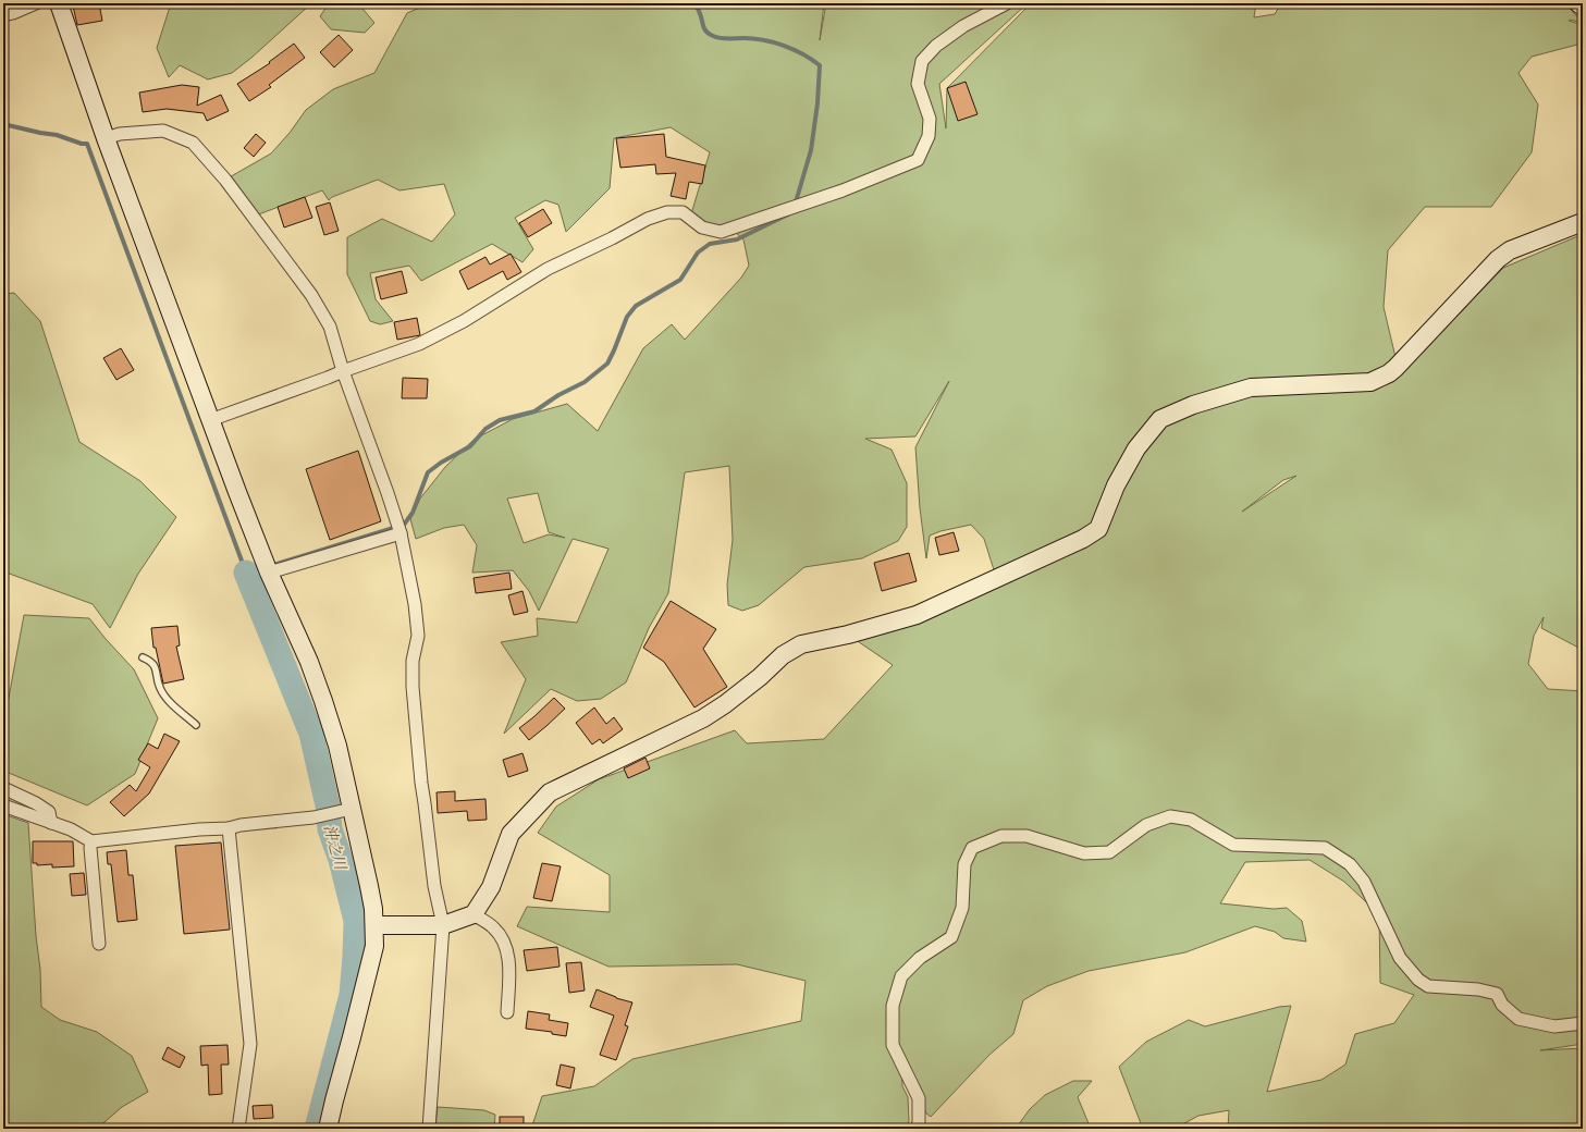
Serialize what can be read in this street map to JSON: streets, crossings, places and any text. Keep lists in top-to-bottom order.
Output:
{
  "water": ["沖之川"]
}
